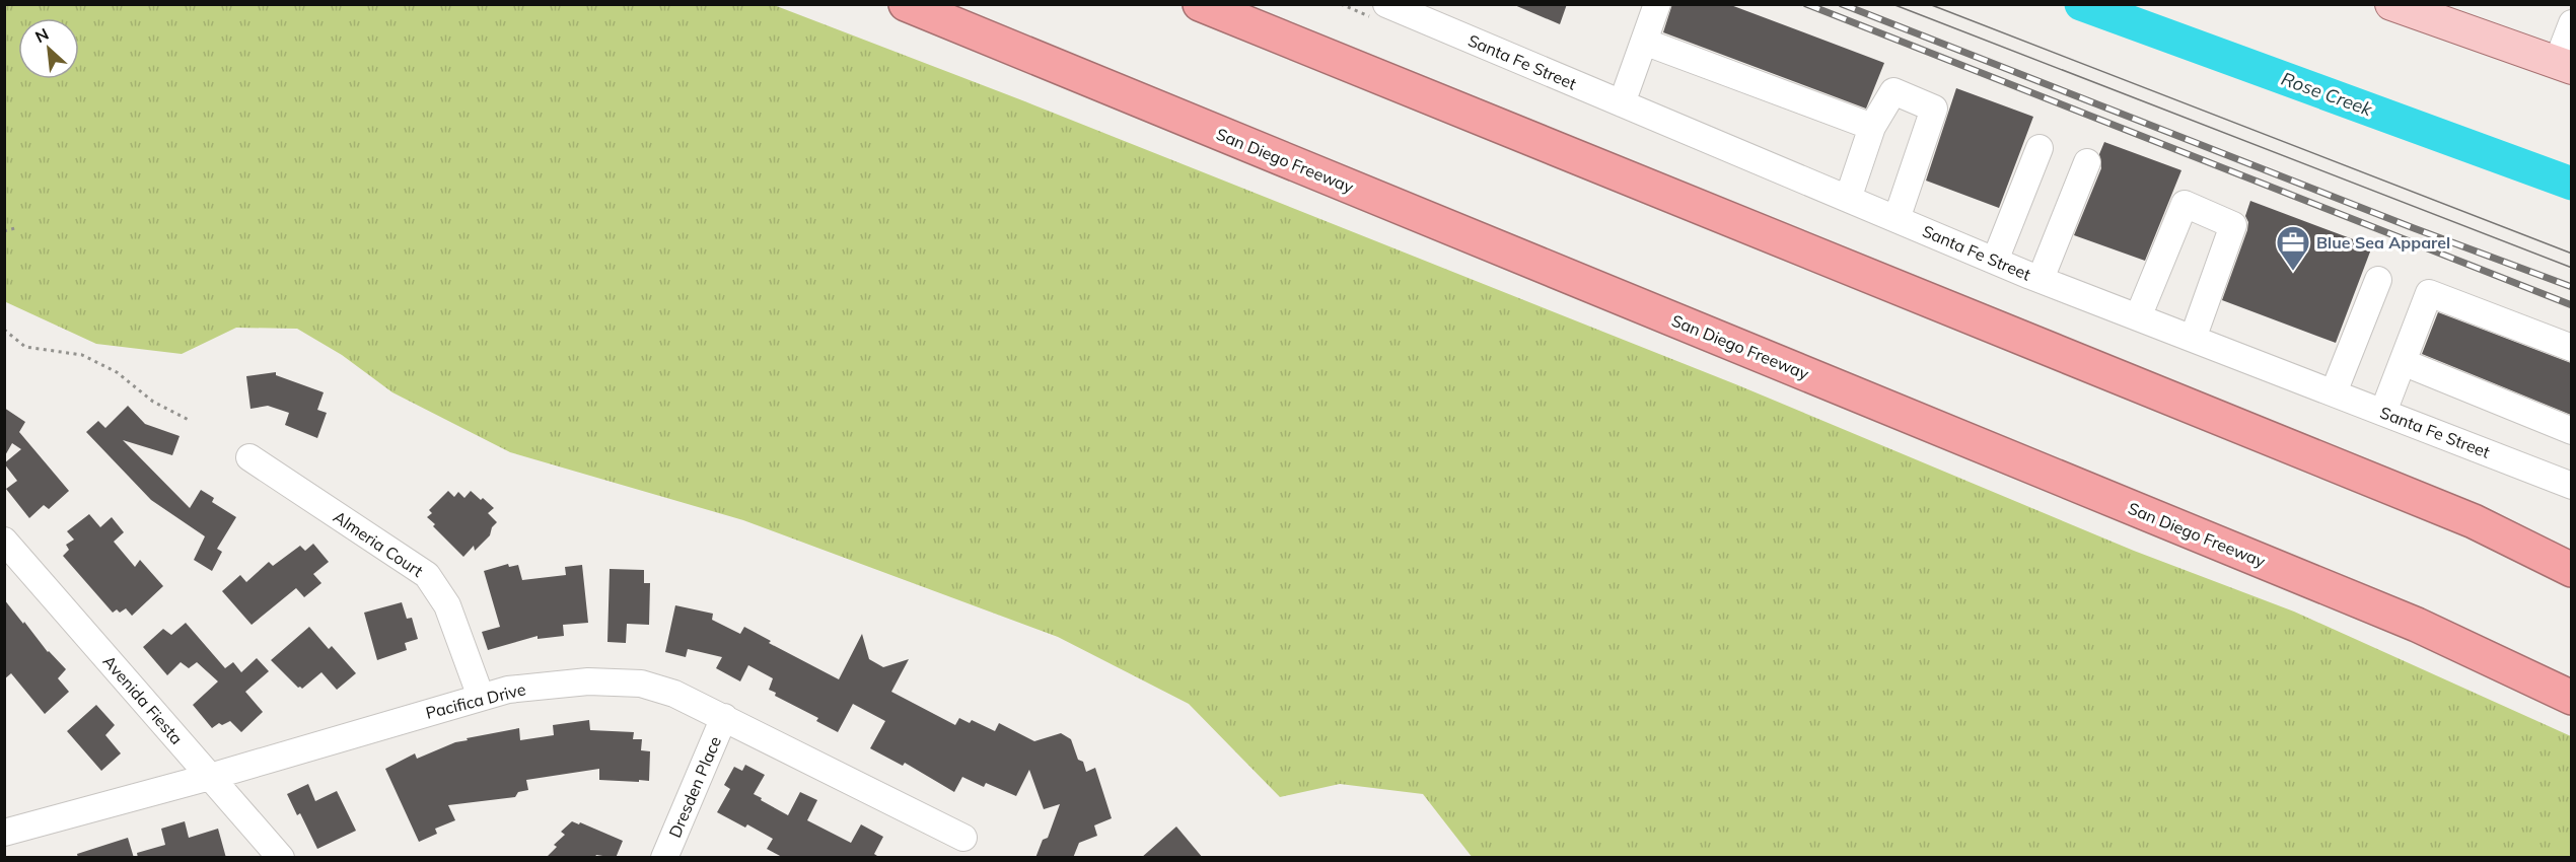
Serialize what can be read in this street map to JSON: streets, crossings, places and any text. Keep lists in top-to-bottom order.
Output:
{
  "streets": {
    "highway": ["San Diego Freeway"],
    "street": [
      "Santa Fe Street",
      "Almeria Court",
      "Avenida Fiesta",
      "Pacifica Drive",
      "Dresden Place"
    ]
  },
  "crossings": [
    ["Almeria Court", "Pacifica Drive"],
    ["Avenida Fiesta", "Pacifica Drive"],
    ["Pacifica Drive", "Dresden Place"]
  ],
  "water": ["Rose Creek"],
  "places": {
    "office": ["Blue Sea Apparel"]
  },
  "north": "top left"
}
